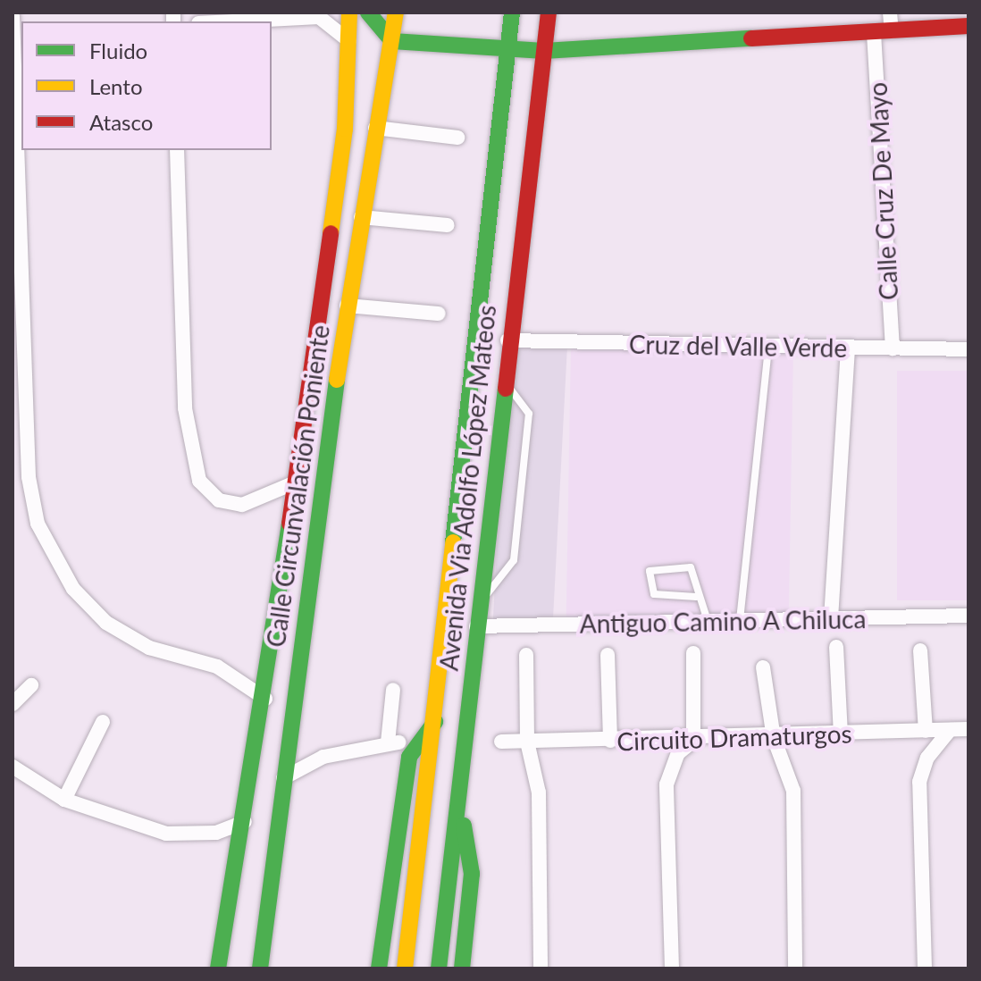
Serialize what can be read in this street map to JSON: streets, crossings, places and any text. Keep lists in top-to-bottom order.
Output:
{
  "streets": {
    "main road": ["Calle Circunvalación Poniente", "Avenida Via Adolfo López Mateos"],
    "street": [
      "Calle Cruz De Mayo",
      "Cruz del Valle Verde",
      "Antiguo Camino A Chiluca",
      "Circuito Dramaturgos"
    ]
  },
  "crossings": [
    ["Calle Cruz De Mayo", "Cruz del Valle Verde"],
    ["Cruz del Valle Verde", "Avenida Via Adolfo López Mateos"],
    ["Avenida Via Adolfo López Mateos", "Antiguo Camino A Chiluca"]
  ],
  "legend": ["Fluido", "Lento", "Atasco"]
}
